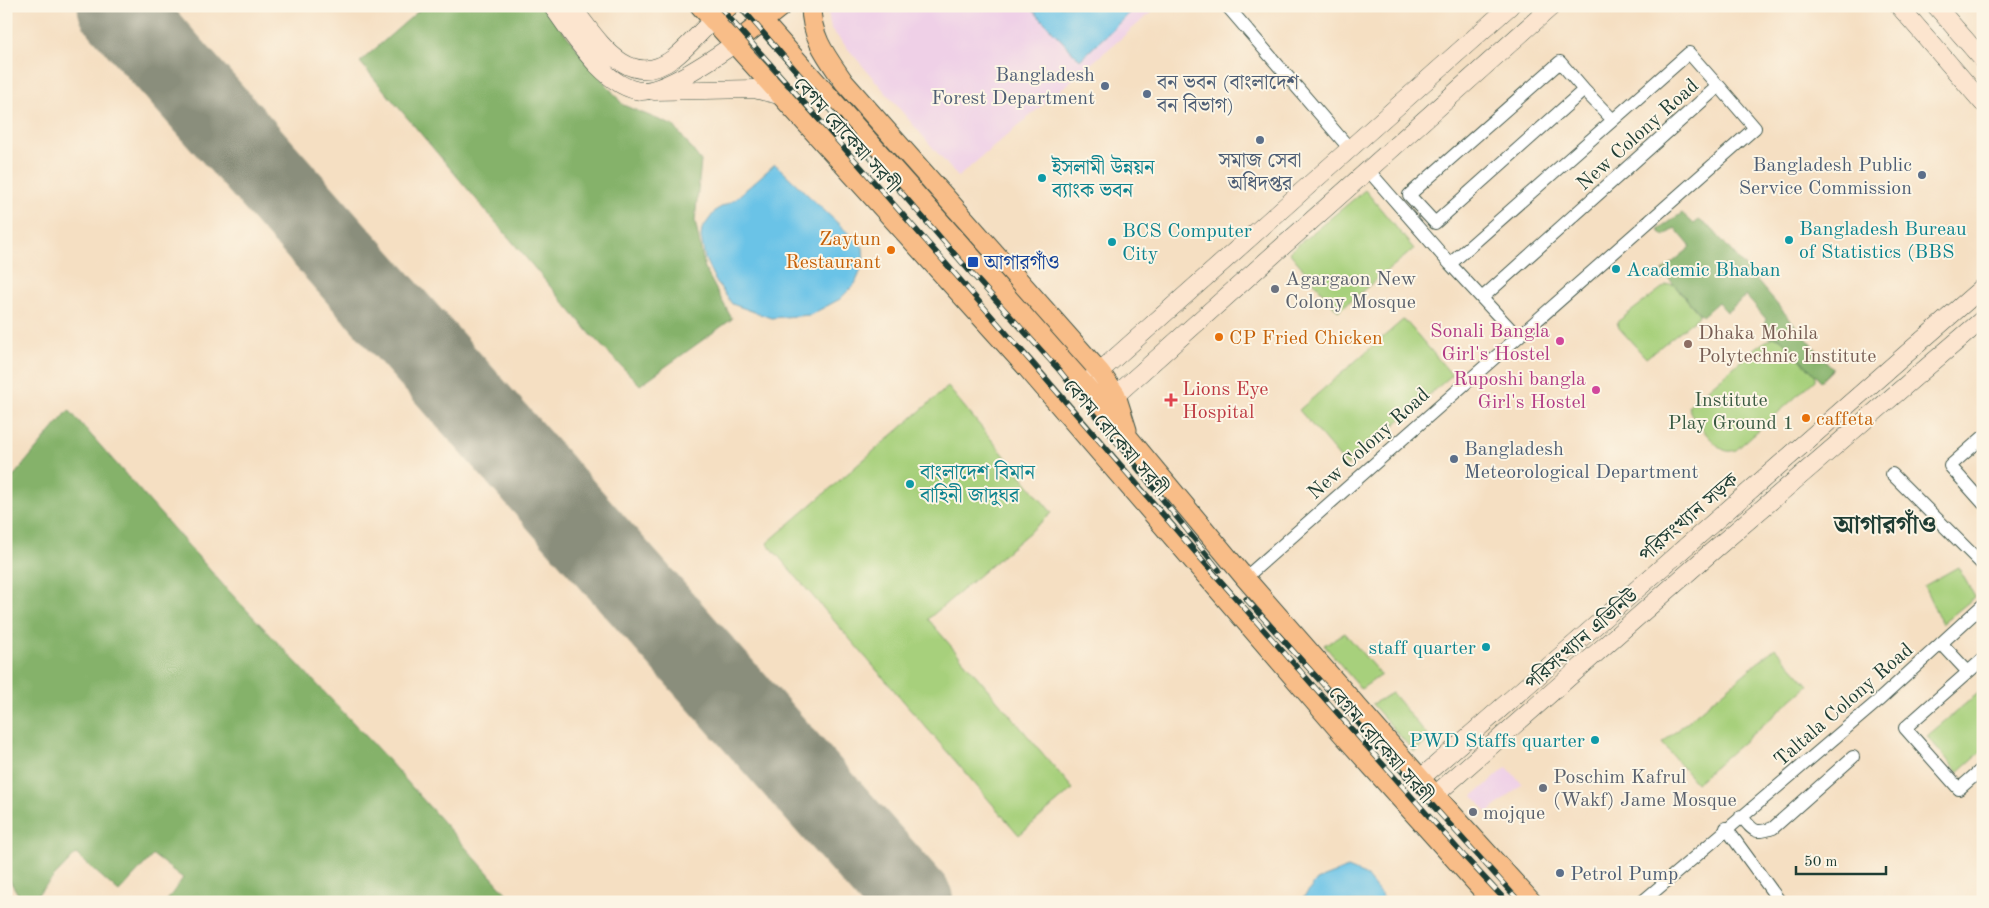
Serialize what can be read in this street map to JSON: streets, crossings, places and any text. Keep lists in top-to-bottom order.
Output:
{
  "streets": {
    "main road": ["বেগম রোকেয়া সরণী"],
    "street": [
      "New Colony Road",
      "পরিসংখ্যান সড়ক",
      "পরিসংখ্যান এভিনিউ",
      "Taltala Colony Road"
    ]
  },
  "crossings": [
    ["বেগম রোকেয়া সরণী", "New Colony Road"],
    ["বেগম রোকেয়া সরণী", "পরিসংখ্যান সড়ক"],
    ["বেগম রোকেয়া সরণী", "পরিসংখ্যান এভিনিউ"]
  ],
  "districts": ["আগারগাঁও"],
  "parks": ["Institute Play Ground 1"],
  "places": {
    "other": [
      "Bangladesh Forest Department",
      "বন ভবন (বাংলাদেশ বন বিভাগ)",
      "সমাজ সেবা অধিদপ্তর",
      "Bangladesh Public Service Commission",
      "ইসলামী উন্নয়ন ব্যাংক ভবন",
      "Bangladesh Bureau of Statistics (BBS",
      "BCS Computer City",
      "Zaytun Restaurant",
      "Academic Bhaban",
      "Agargaon New Colony Mosque",
      "CP Fried Chicken",
      "Sonali Bangla Girl's Hostel",
      "Dhaka Mohila Polytechnic Institute",
      "Ruposhi bangla Girl's Hostel",
      "caffeta",
      "Bangladesh Meteorological Department",
      "বাংলাদেশ বিমান বাহিনী জাদুঘর",
      "staff quarter",
      "PWD Staffs quarter",
      "Poschim Kafrul (Wakf) Jame Mosque",
      "mojque",
      "Petrol Pump"
    ],
    "transit": ["আগারগাঁও"],
    "health": ["Lions Eye Hospital"]
  },
  "scale_bar": "50 m"
}
